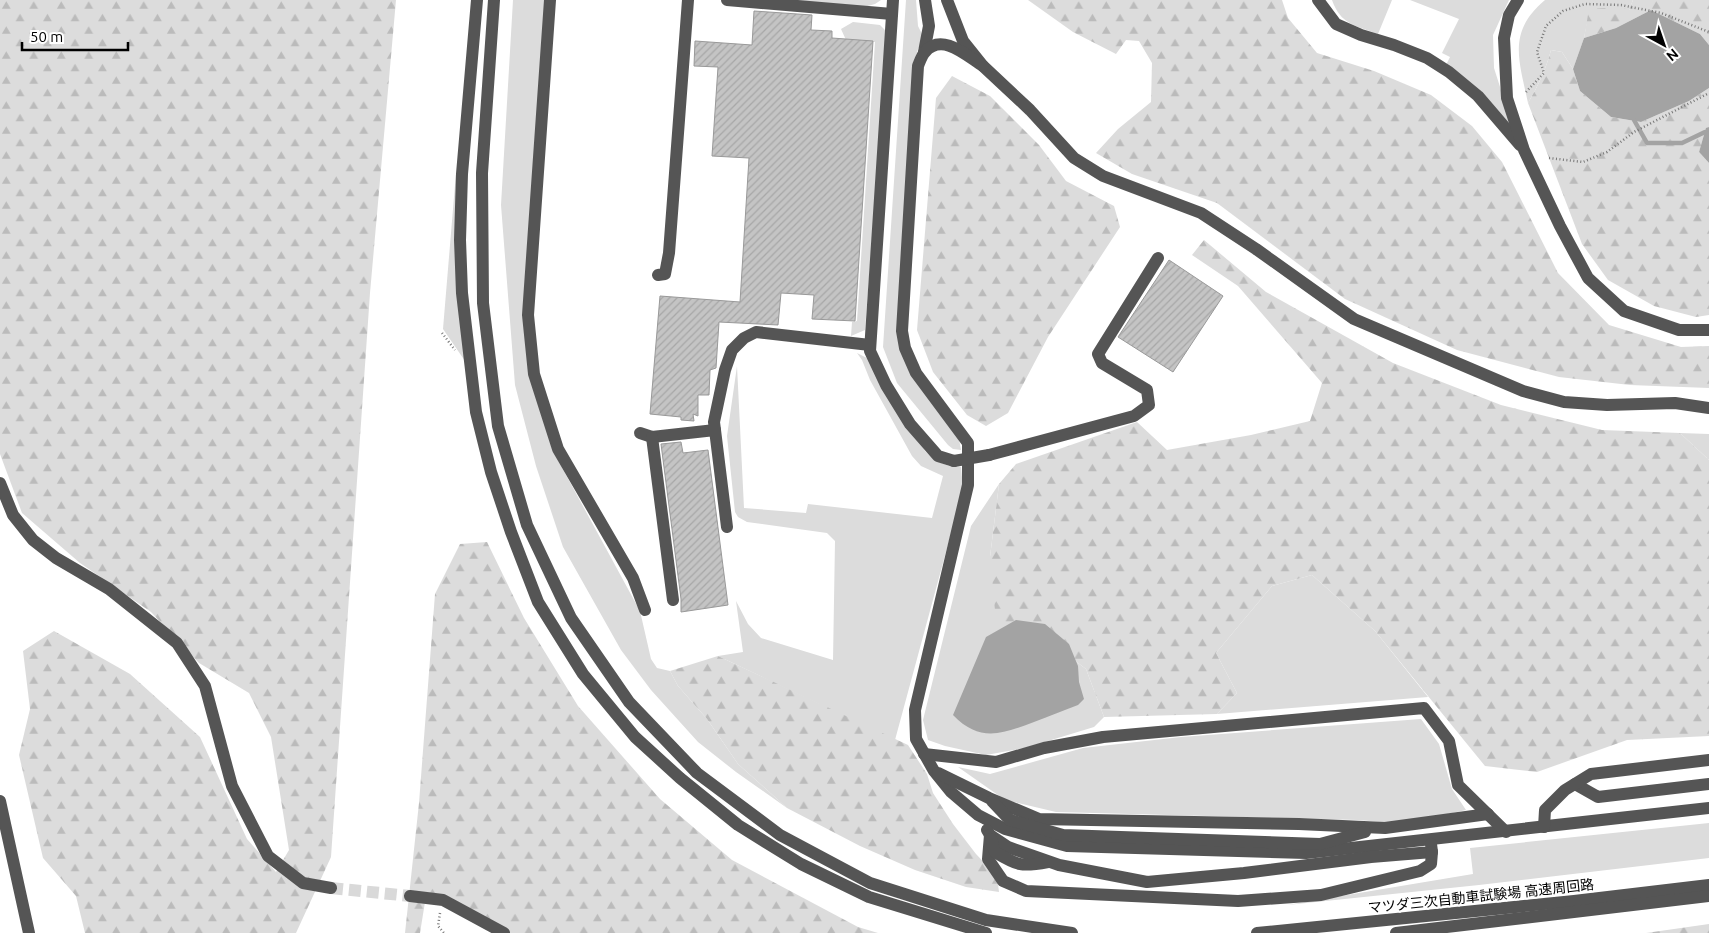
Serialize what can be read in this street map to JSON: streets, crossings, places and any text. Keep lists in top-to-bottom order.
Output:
{
  "streets": {
    "street": ["マツダ三次自動車試験場 高速周回路"]
  },
  "scale_bar": "50 m",
  "north": "bottom right"
}
